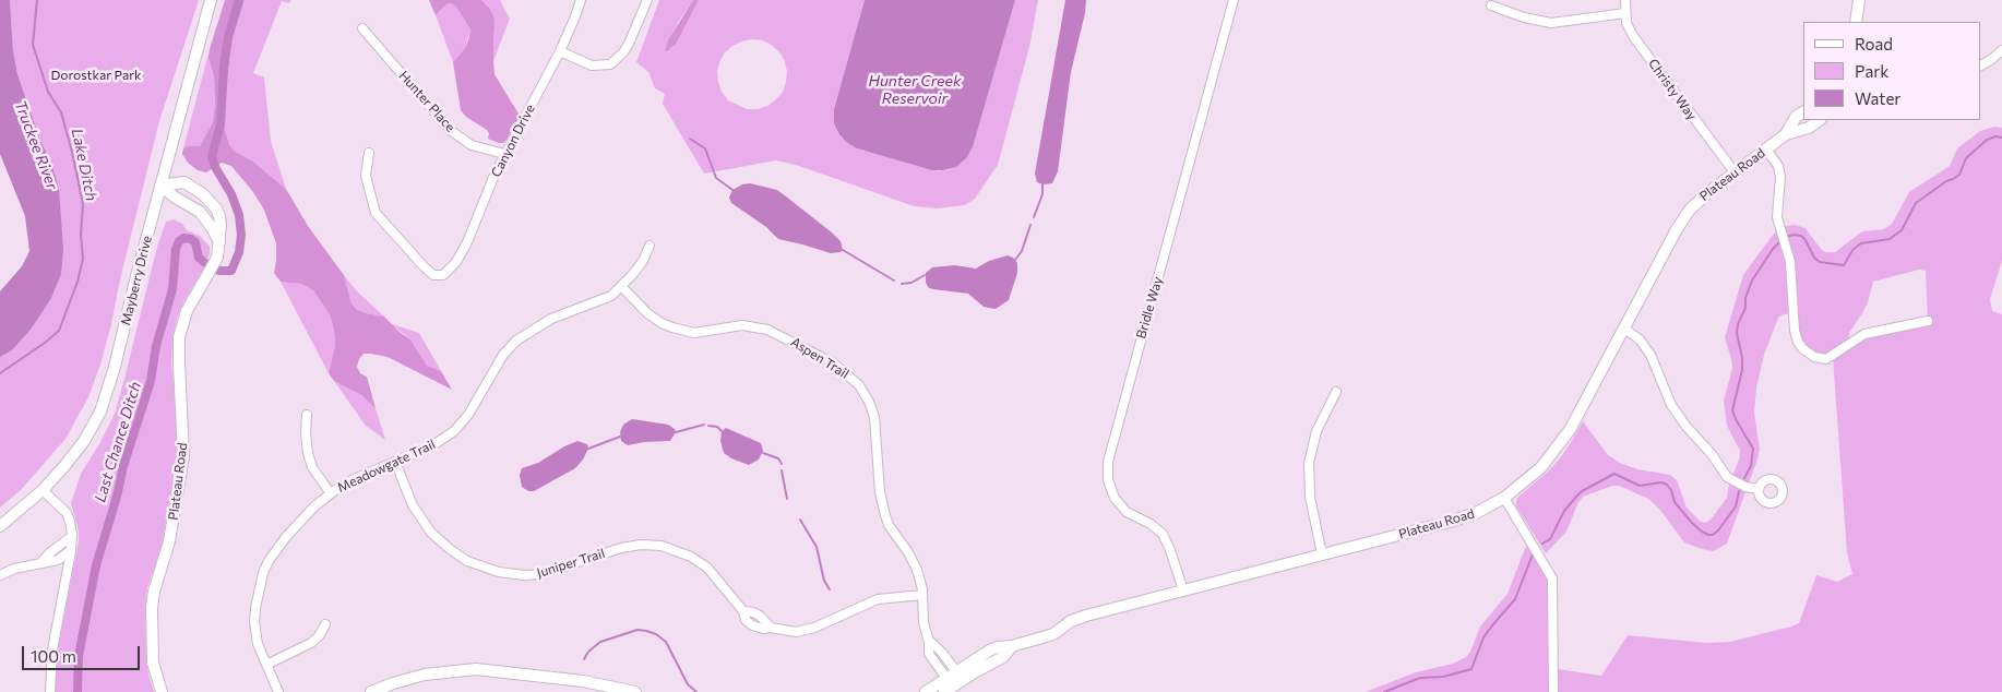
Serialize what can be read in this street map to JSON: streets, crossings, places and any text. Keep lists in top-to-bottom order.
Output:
{
  "streets": {
    "street": [
      "Christy Way",
      "Hunter Place",
      "Canyon Drive",
      "Plateau Road",
      "Mayberry Drive",
      "Bridle Way",
      "Aspen Trail",
      "Meadowgate Trail",
      "Juniper Trail"
    ]
  },
  "crossings": [
    ["Christy Way", "Plateau Road"],
    ["Hunter Place", "Canyon Drive"],
    ["Plateau Road", "Mayberry Drive"],
    ["Plateau Road", "Bridle Way"],
    ["Plateau Road", "Aspen Trail"],
    ["Aspen Trail", "Meadowgate Trail"],
    ["Aspen Trail", "Juniper Trail"],
    ["Meadowgate Trail", "Juniper Trail"]
  ],
  "water": [
    "Hunter Creek Reservoir",
    "Truckee River",
    "Lake Ditch",
    "Last Chance Ditch"
  ],
  "parks": ["Dorostkar Park"],
  "legend": ["Road", "Park", "Water"],
  "scale_bar": "100 m"
}
